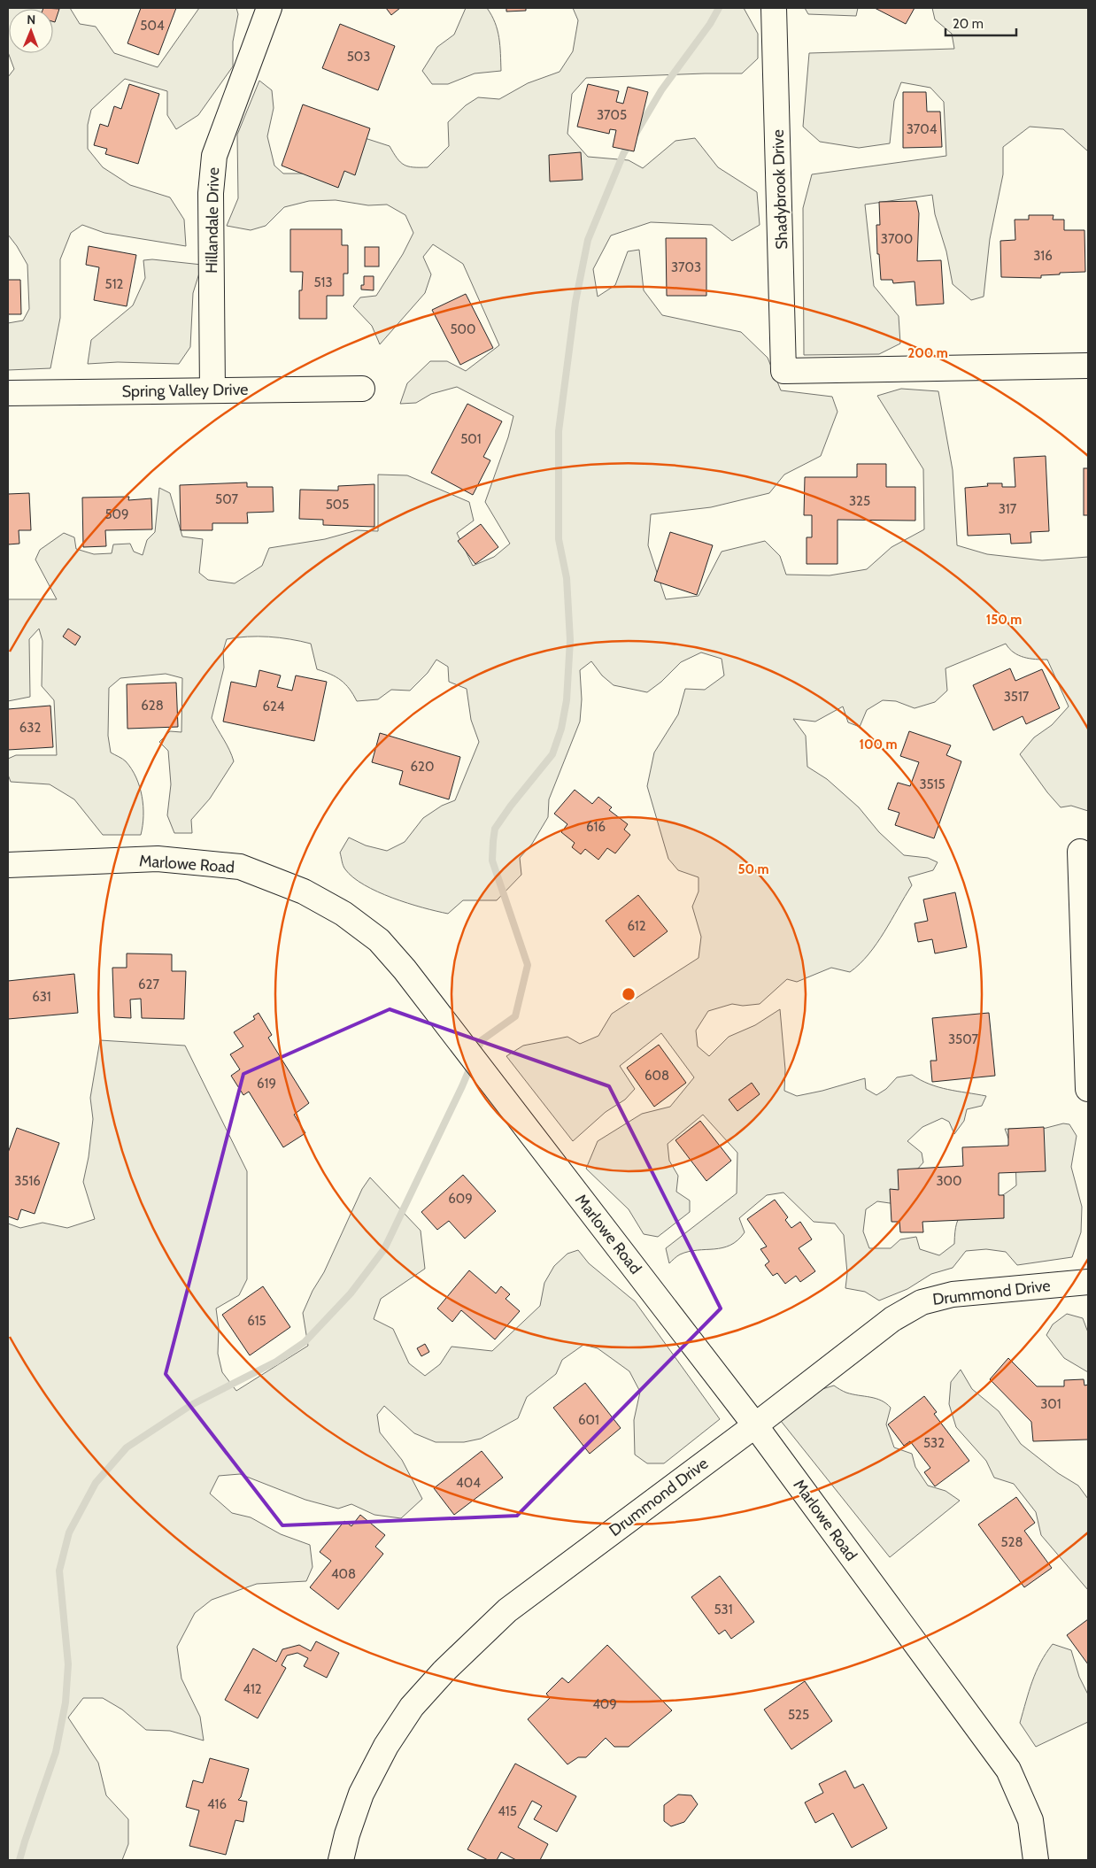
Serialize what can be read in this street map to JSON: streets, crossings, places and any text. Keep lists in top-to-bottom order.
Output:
{
  "streets": {
    "street": [
      "Shadybrook Drive",
      "Hillandale Drive",
      "Spring Valley Drive",
      "Marlowe Road",
      "Drummond Drive"
    ]
  },
  "crossings": [
    ["Hillandale Drive", "Spring Valley Drive"],
    ["Marlowe Road", "Drummond Drive"]
  ],
  "house_numbers": [
    "504",
    "503",
    "3705",
    "3704",
    "3700",
    "316",
    "3703",
    "513",
    "512",
    "500",
    "501",
    "507",
    "325",
    "505",
    "317",
    "509",
    "3517",
    "628",
    "624",
    "632",
    "620",
    "3515",
    "616",
    "612",
    "627",
    "631",
    "3507",
    "608",
    "619",
    "3516",
    "300",
    "609",
    "615",
    "301",
    "601",
    "532",
    "404",
    "528",
    "408",
    "531",
    "412",
    "409",
    "525",
    "416",
    "415"
  ],
  "scale_bar": "20 m",
  "north": "top",
  "rings": [
    "200 m",
    "150 m",
    "100 m",
    "50 m"
  ]
}
